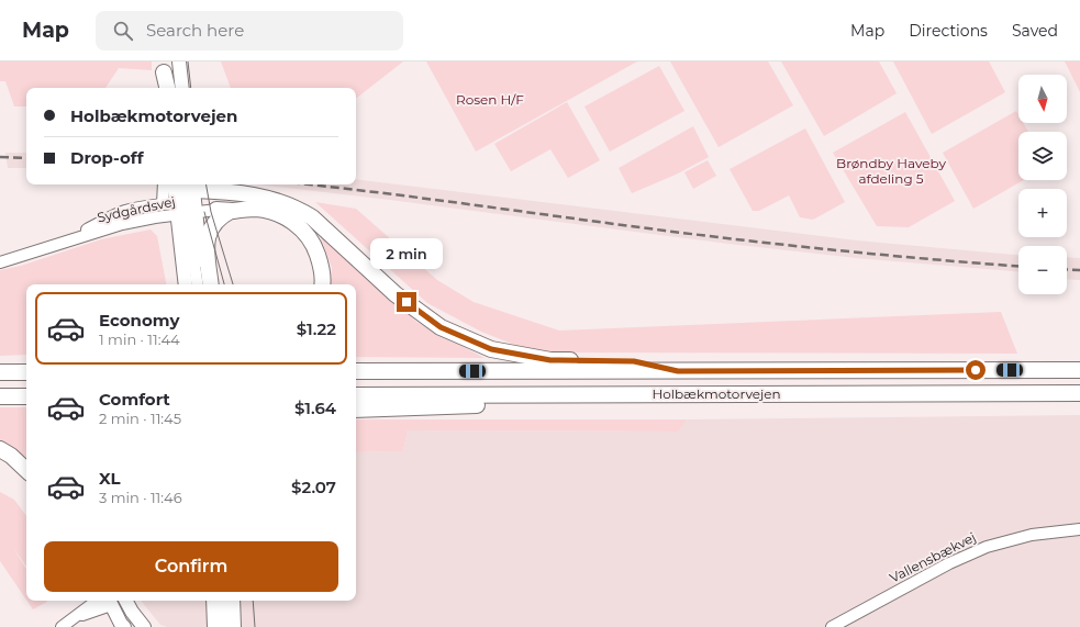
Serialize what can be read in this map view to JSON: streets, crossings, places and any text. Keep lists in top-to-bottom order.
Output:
{
  "streets": {
    "highway": ["Holbækmotorvejen"],
    "street": ["Sydgårdsvej", "Vallensbækvej"]
  },
  "parks": ["Rosen H/F", "Brøndby Haveby afdeling 5"],
  "north": "bottom",
  "page": {
    "header": "Map",
    "search": "Search here",
    "nav": ["Map", "Directions", "Saved"],
    "map_buttons": ["+", "−"],
    "banner": ["Holbækmotorvejen", "Drop-off"],
    "bubble": "2 min",
    "list": [
      {
        "name": "Economy",
        "note": "1 min · 11:44",
        "value": "$1.22"
      },
      {
        "name": "Comfort",
        "note": "2 min · 11:45",
        "value": "$1.64"
      },
      {
        "name": "XL",
        "note": "3 min · 11:46",
        "value": "$2.07"
      }
    ],
    "buttons": "Confirm"
  }
}
